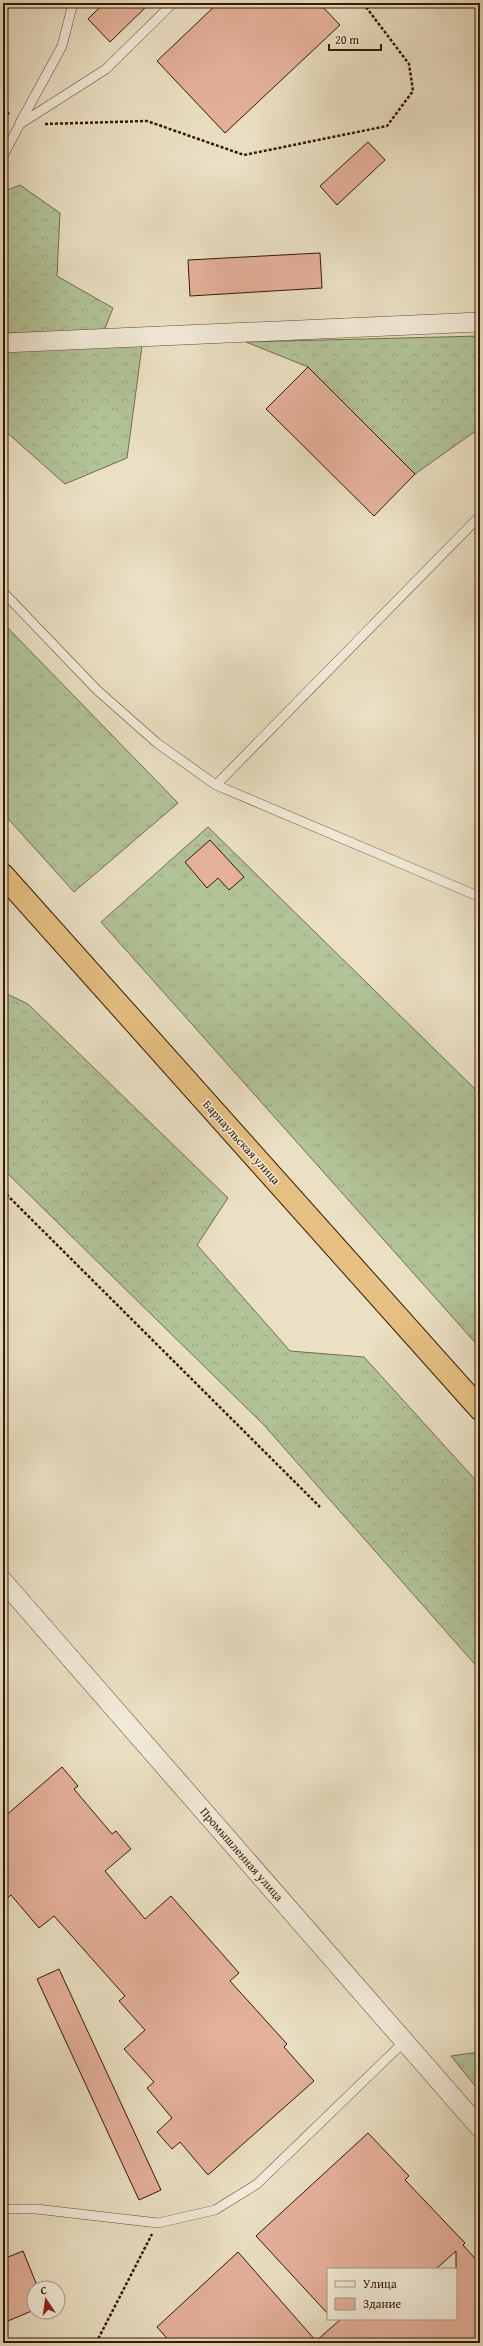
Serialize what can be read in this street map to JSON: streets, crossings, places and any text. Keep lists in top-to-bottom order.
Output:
{
  "streets": {
    "highway": ["Барнаульская улица"],
    "street": ["Промышленная улица"]
  },
  "legend": ["Улица", "Здание"],
  "scale_bar": "20 m",
  "north": "top"
}
